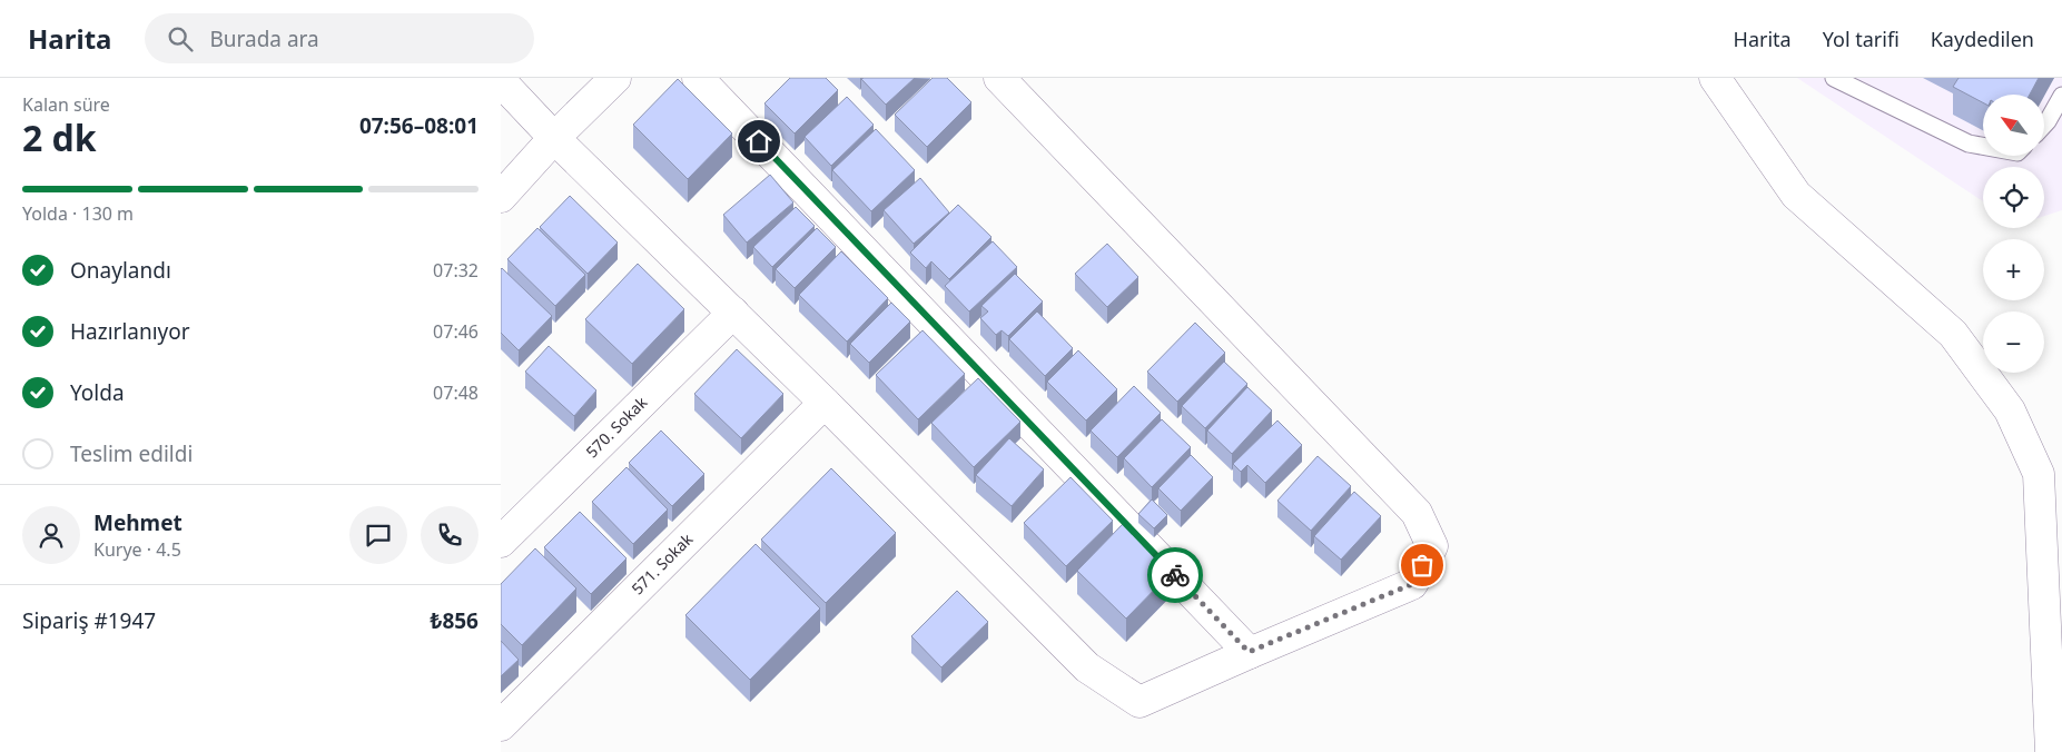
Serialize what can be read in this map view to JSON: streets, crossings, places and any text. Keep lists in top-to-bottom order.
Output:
{
  "streets": {
    "street": ["570. Sokak", "571. Sokak"]
  },
  "north": "top left",
  "page": {
    "header": "Harita",
    "search": "Burada ara",
    "nav": ["Harita", "Yol tarifi", "Kaydedilen"],
    "heading": ["2 dk", "Kalan süre", "07:56–08:01"],
    "panel": [
      "Mehmet",
      "Kurye · 4.5",
      "Sipariş #1947",
      "₺856"
    ],
    "map_buttons": ["+", "−"],
    "bar": "Yolda · 130 m",
    "list": [
      ["Onaylandı", "07:32"],
      ["Hazırlanıyor", "07:46"],
      ["Yolda", "07:48"],
      "Teslim edildi"
    ]
  }
}
